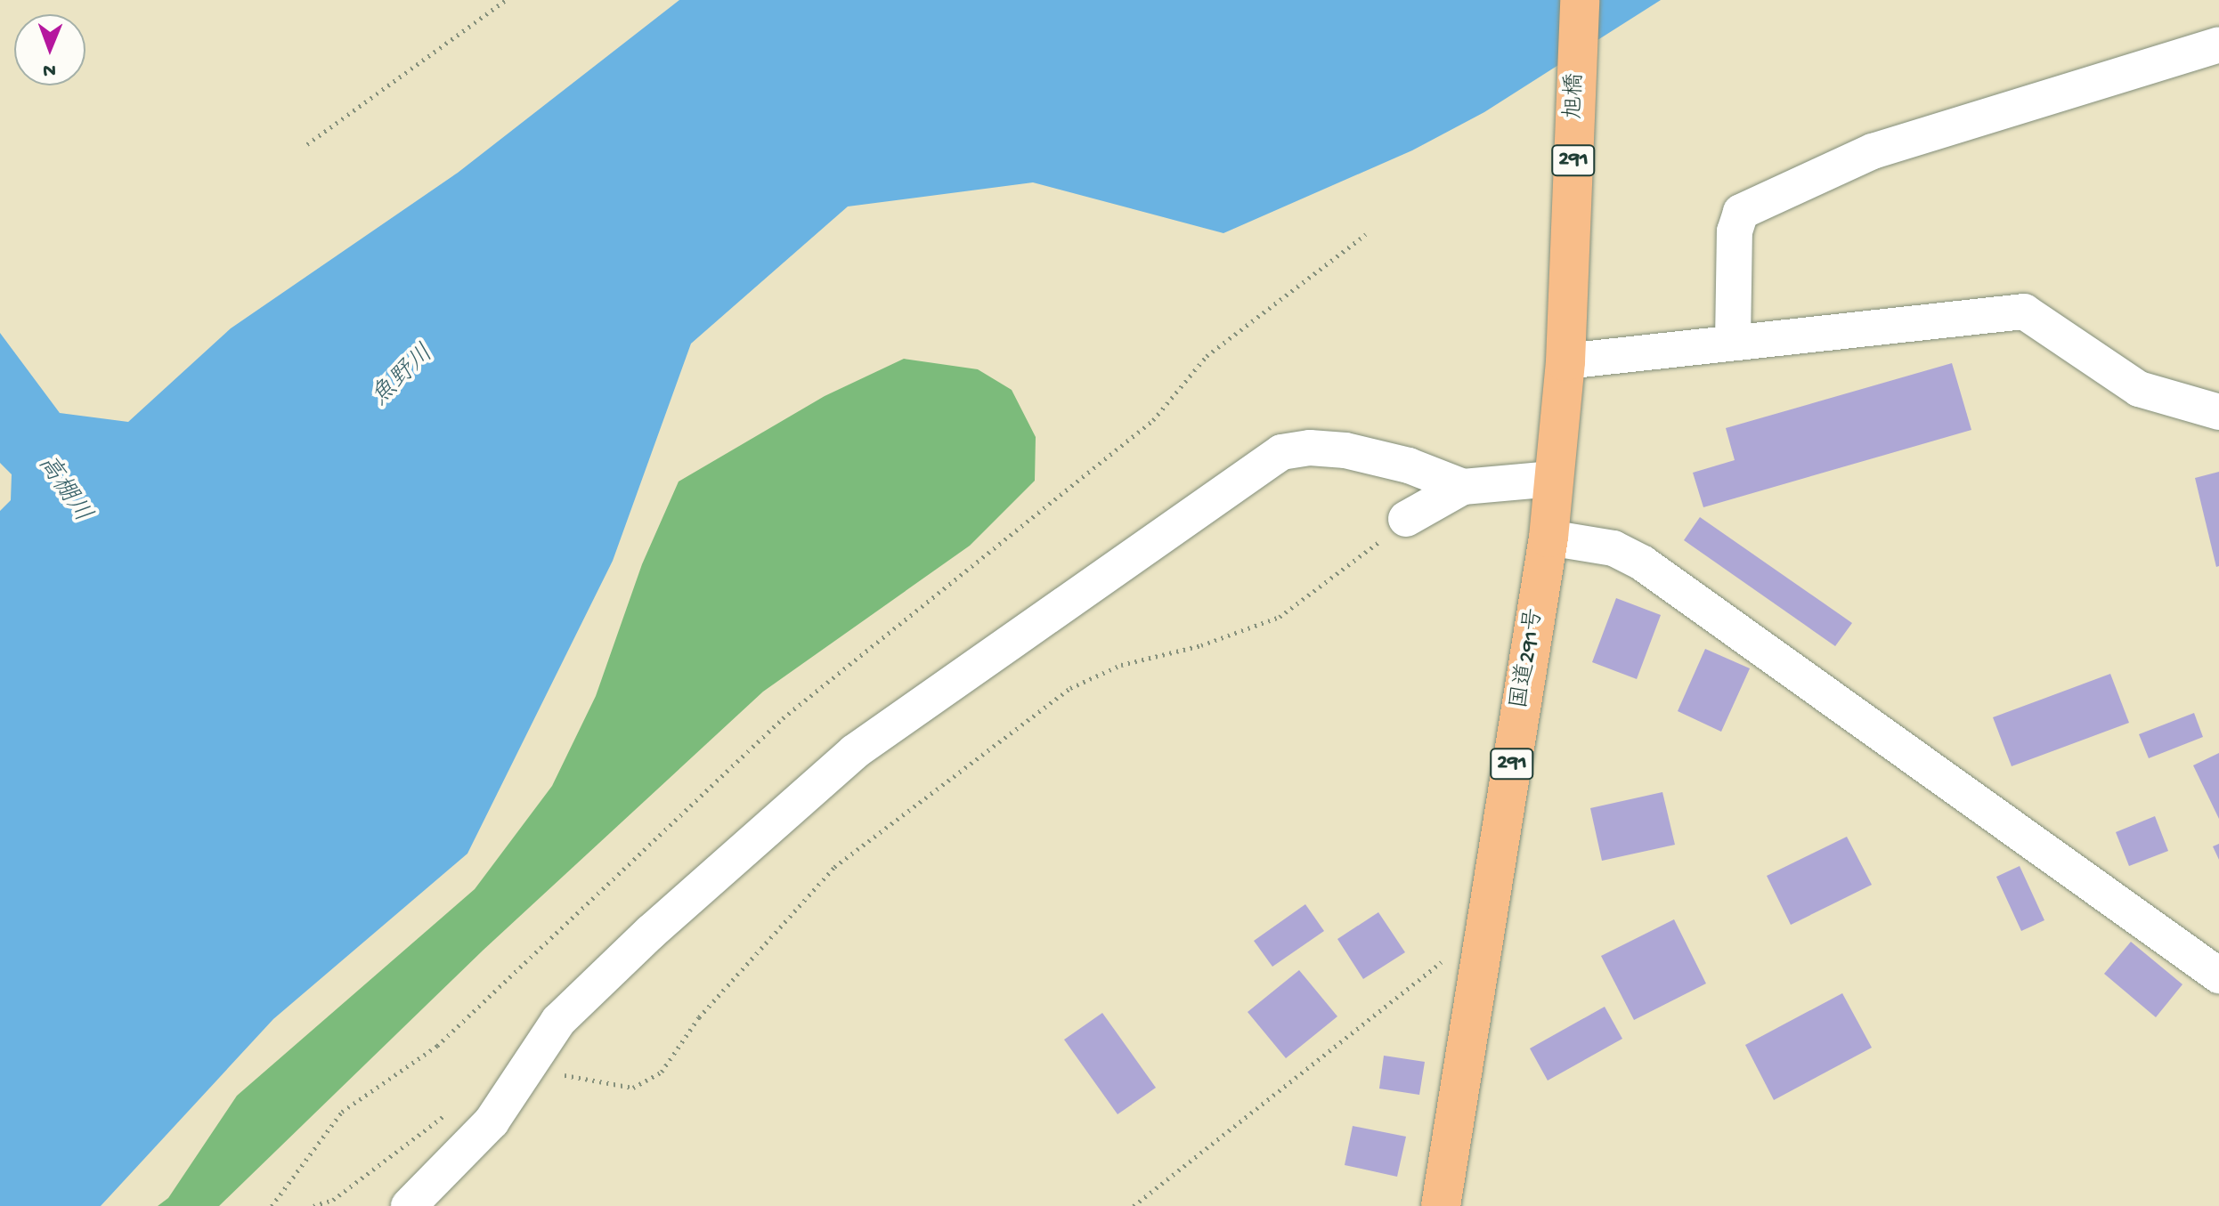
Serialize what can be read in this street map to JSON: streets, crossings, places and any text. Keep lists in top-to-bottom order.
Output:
{
  "streets": {
    "highway": ["旭橋", "291", "国道291号"]
  },
  "crossings": [
    ["旭橋", "国道291号"]
  ],
  "water": ["魚野川", "高棚川"],
  "north": "bottom"
}
